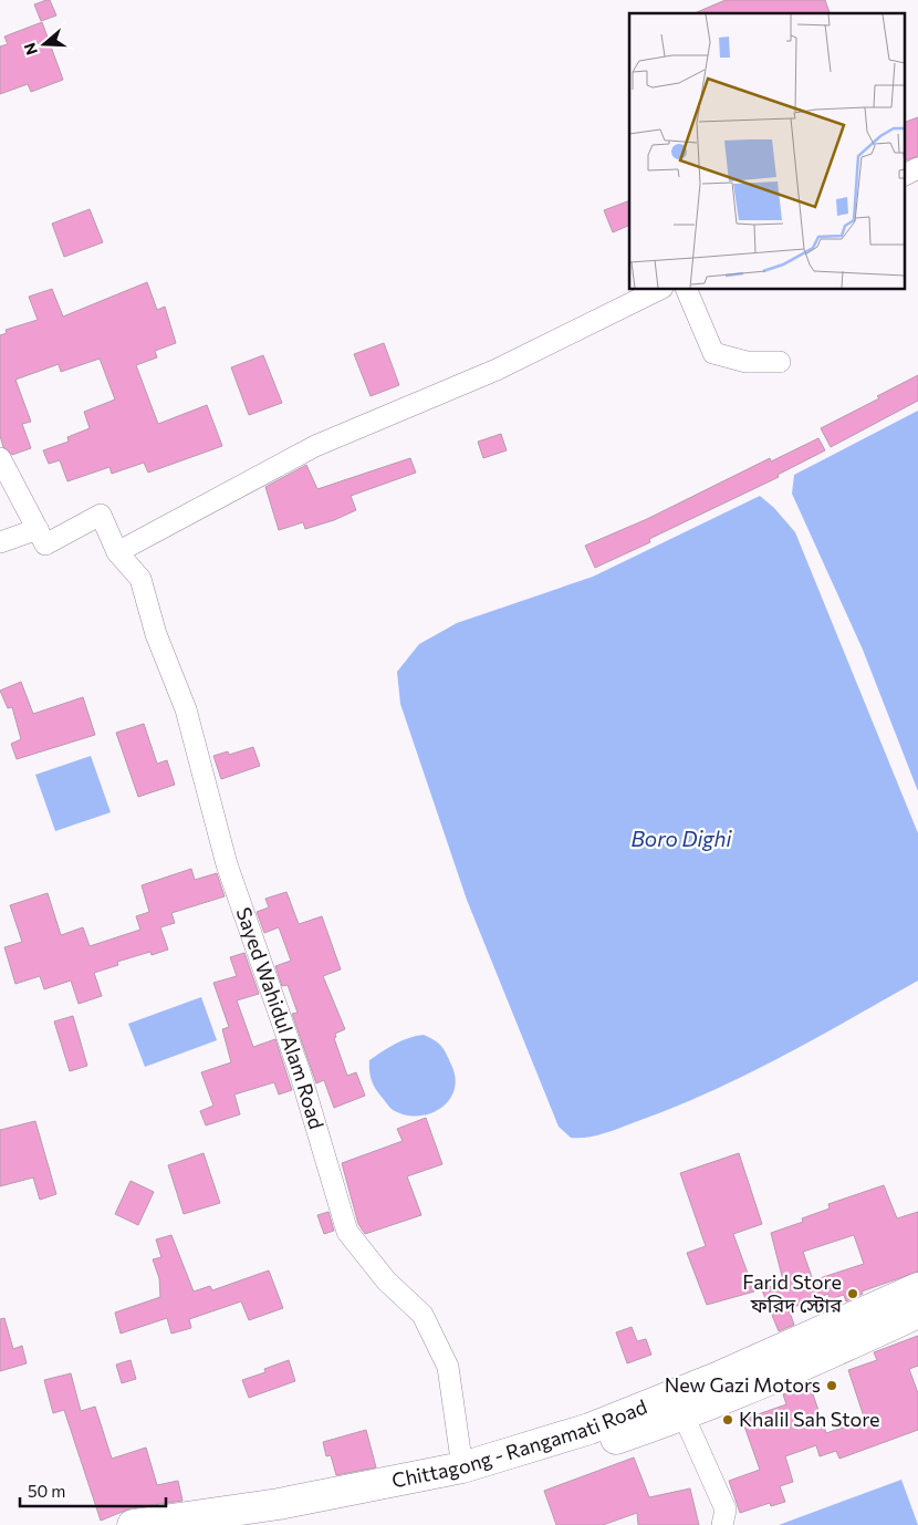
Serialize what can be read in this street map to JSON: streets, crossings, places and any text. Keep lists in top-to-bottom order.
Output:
{
  "streets": {
    "highway": ["Chittagong - Rangamati Road"],
    "street": ["Sayed Wahidul Alam Road"]
  },
  "crossings": [
    ["Sayed Wahidul Alam Road", "Chittagong - Rangamati Road"]
  ],
  "water": ["Boro Dighi"],
  "places": ["Farid Store ফরিদ স্টোর", "New Gazi Motors", "Khalil Sah Store"],
  "scale_bar": "50 m",
  "north": "left"
}
